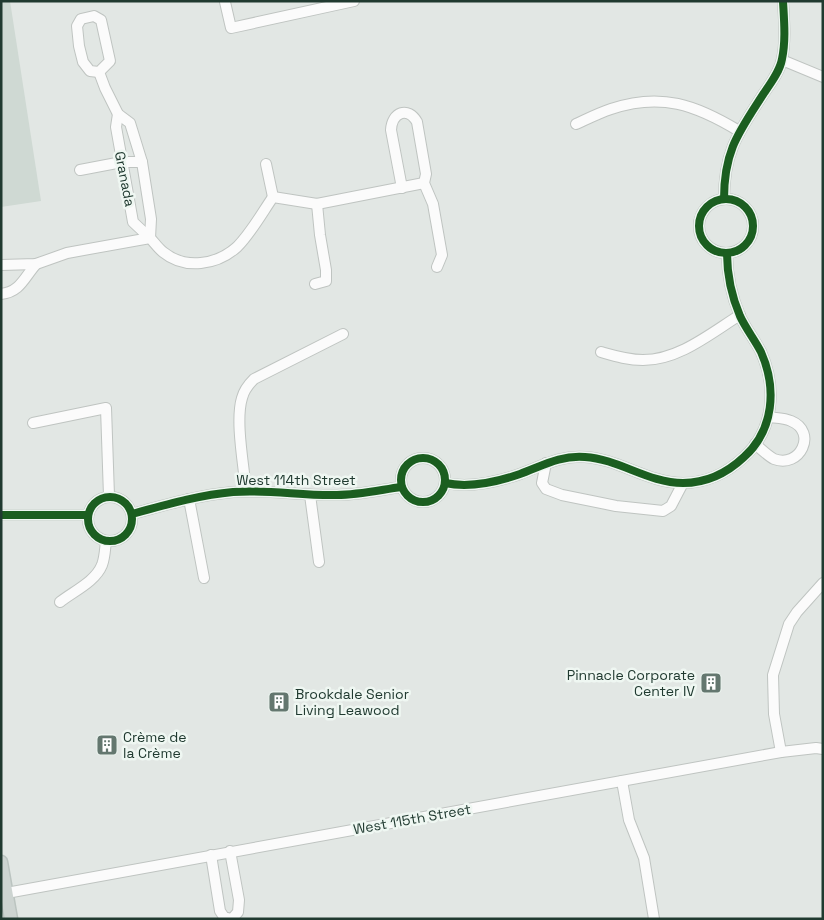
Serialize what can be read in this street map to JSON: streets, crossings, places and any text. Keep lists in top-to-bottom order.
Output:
{
  "streets": {
    "street": ["Granada", "West 114th Street", "West 115th Street"]
  },
  "places": {
    "building": ["Pinnacle Corporate Center IV", "Brookdale Senior Living Leawood", "Crème de la Crème"]
  }
}
